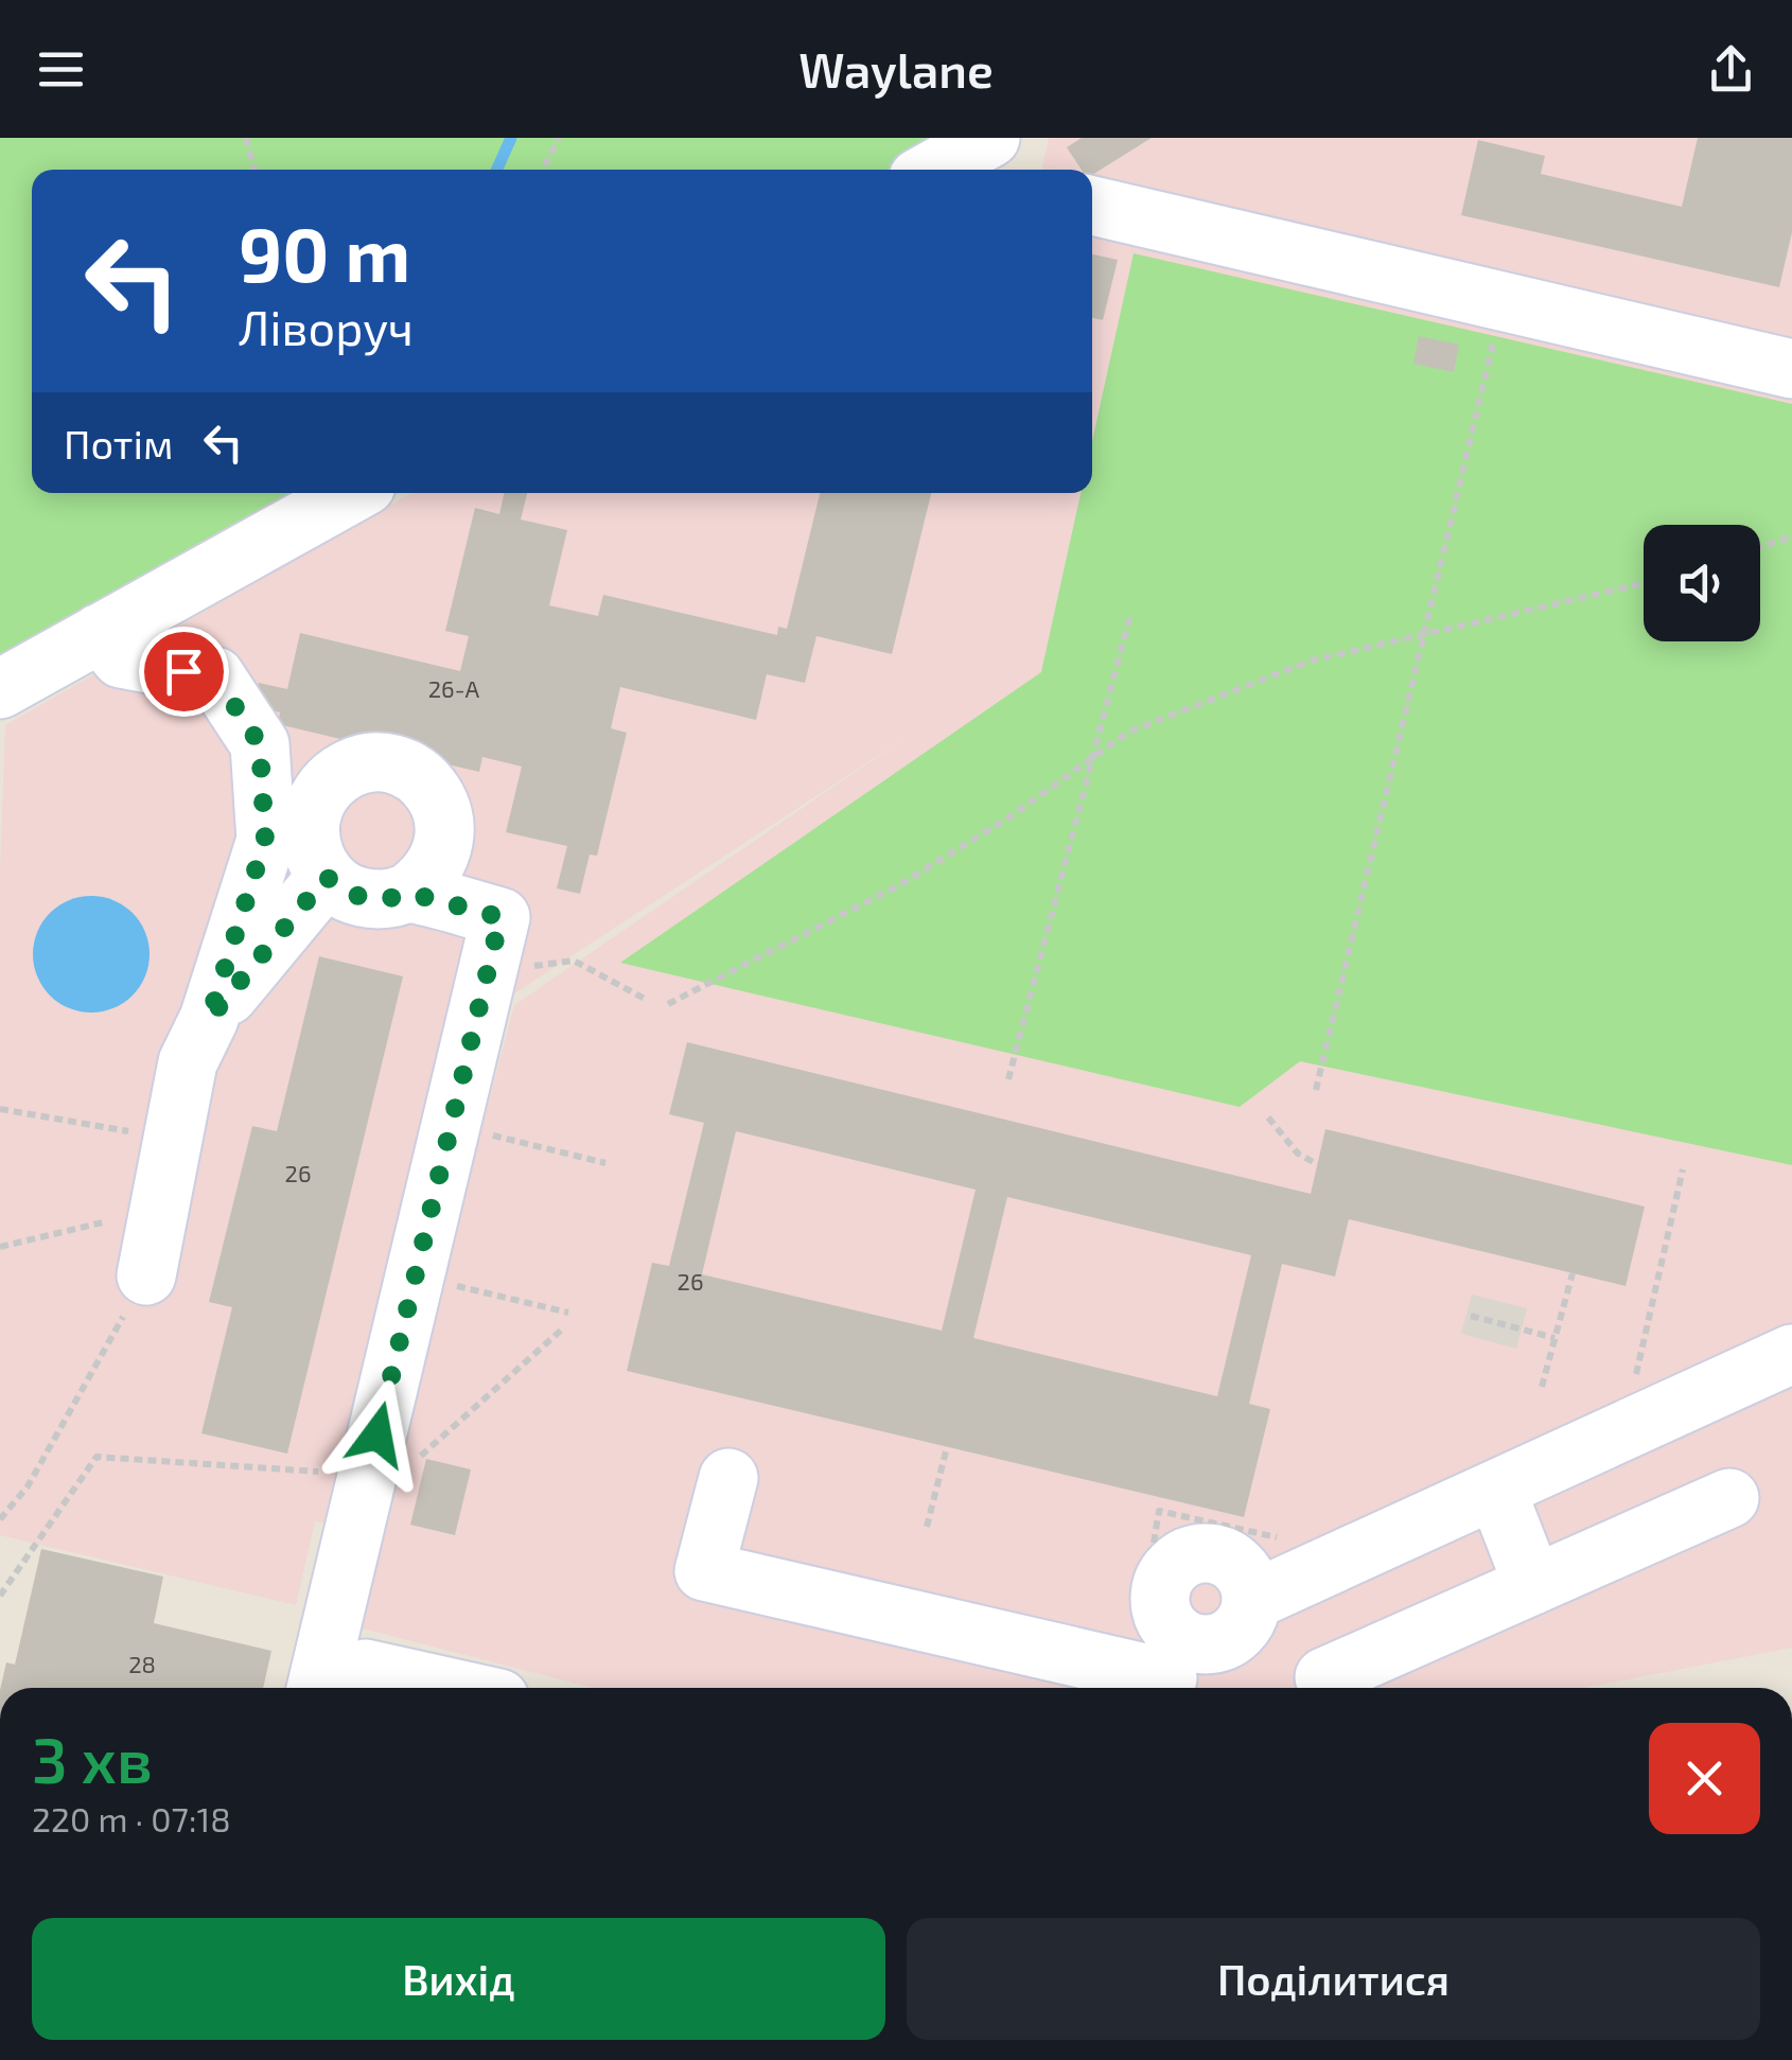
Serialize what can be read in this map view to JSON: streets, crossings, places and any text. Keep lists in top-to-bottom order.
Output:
{
  "house_numbers": [
    "26-А",
    "26",
    "26",
    "28"
  ],
  "page": {
    "header": "Waylane",
    "turn": ["90 m", "Ліворуч"],
    "then": "Потім",
    "heading": ["3 хв", "220 m · 07:18"],
    "buttons": ["Вихід", "Поділитися"]
  }
}
